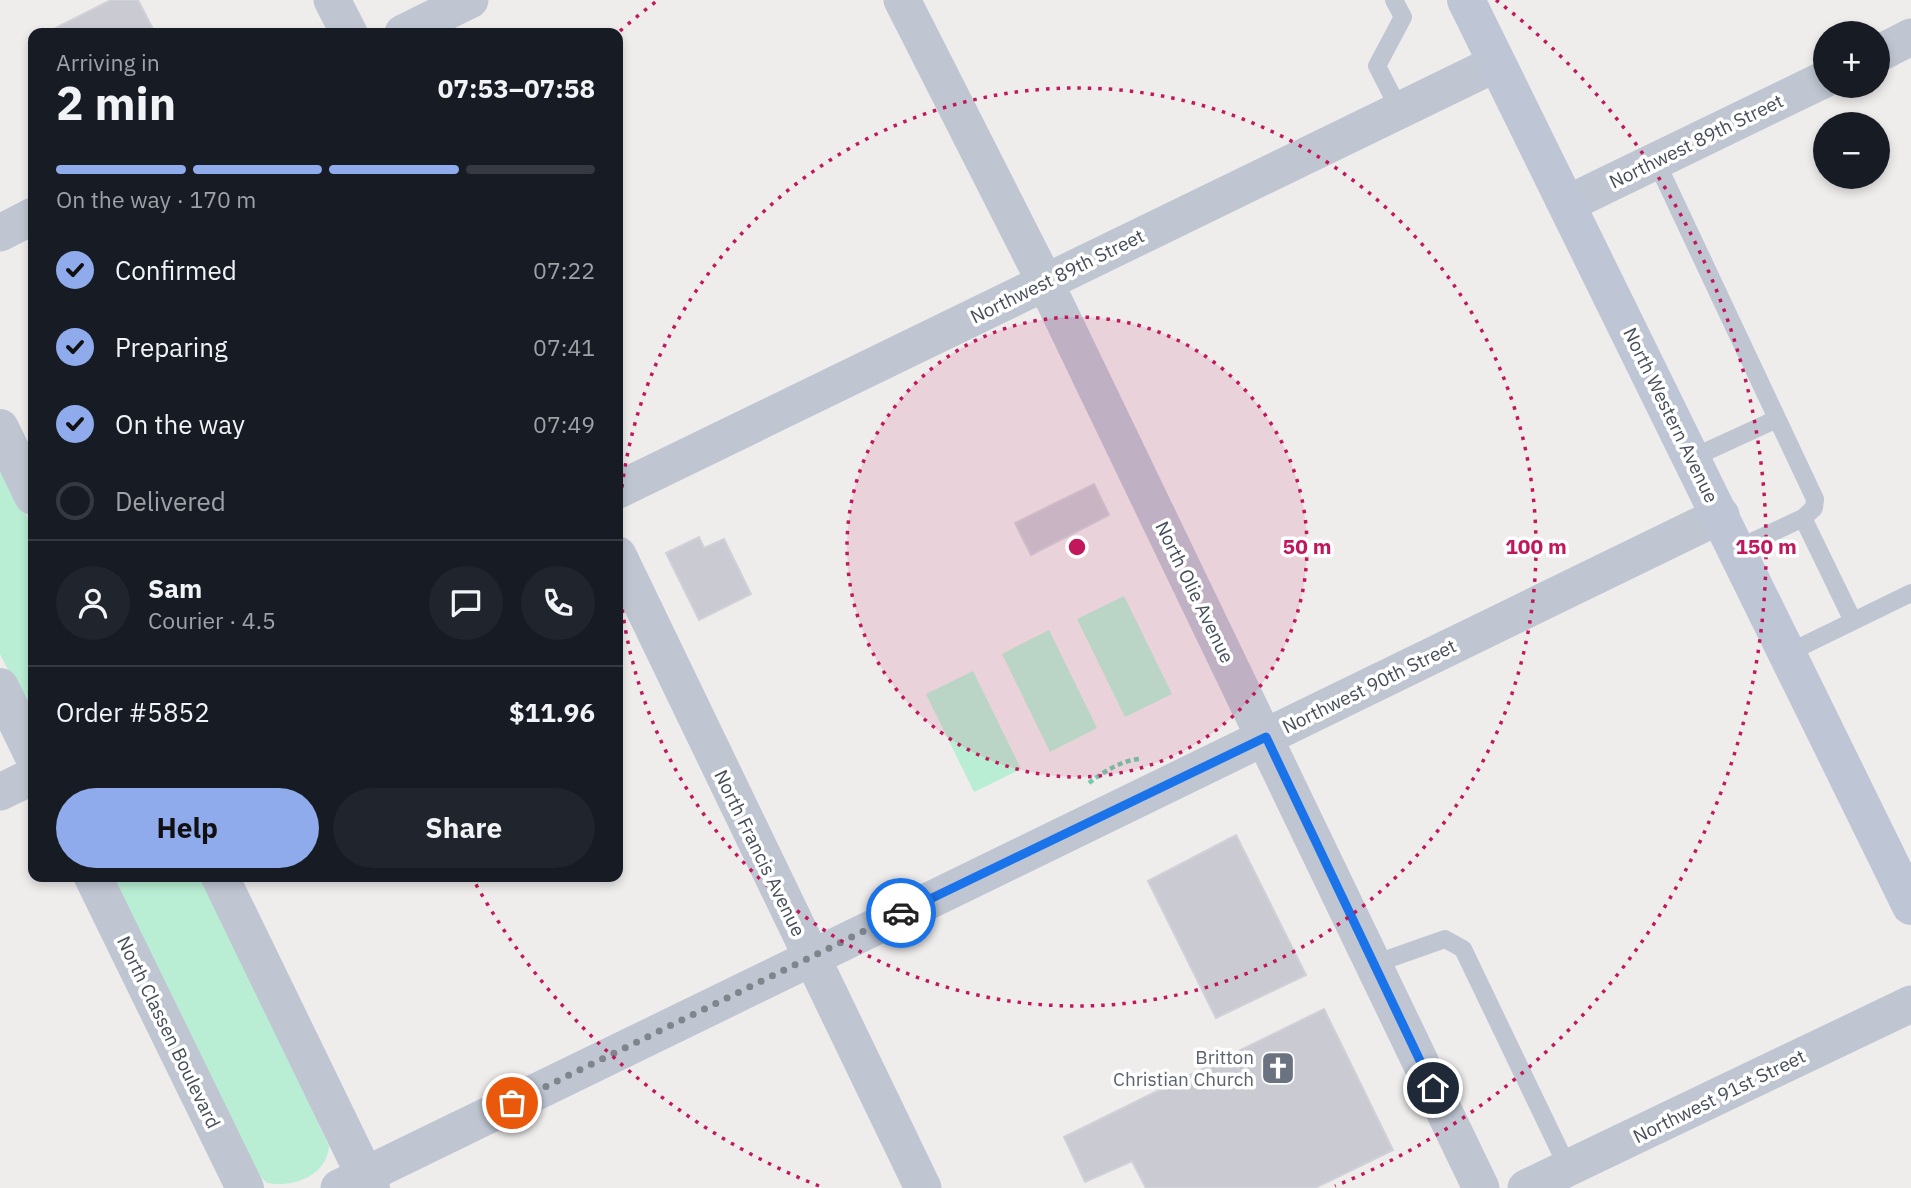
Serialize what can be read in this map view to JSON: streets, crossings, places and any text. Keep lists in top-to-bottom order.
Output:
{
  "streets": {
    "main road": ["North Western Avenue"],
    "street": [
      "Northwest 89th Street",
      "North Olie Avenue",
      "Northwest 90th Street",
      "North Francis Avenue",
      "North Classen Boulevard",
      "Northwest 91st Street"
    ]
  },
  "crossings": [
    ["Northwest 89th Street", "North Western Avenue"],
    ["Northwest 89th Street", "North Olie Avenue"],
    ["North Western Avenue", "Northwest 90th Street"],
    ["North Olie Avenue", "Northwest 90th Street"],
    ["Northwest 90th Street", "North Francis Avenue"]
  ],
  "places": {
    "church": ["Britton Christian Church"]
  },
  "page": {
    "map_buttons": ["+", "−"],
    "heading": ["2 min", "Arriving in", "07:53–07:58"],
    "panel": [
      "Sam",
      "Courier · 4.5",
      "Order #5852",
      "$11.96"
    ],
    "bar": "On the way · 170 m",
    "list": [
      ["Confirmed", "07:22"],
      ["Preparing", "07:41"],
      ["On the way", "07:49"],
      "Delivered"
    ],
    "buttons": ["Help", "Share"]
  },
  "rings": ["50 m", "100 m", "150 m"]
}
